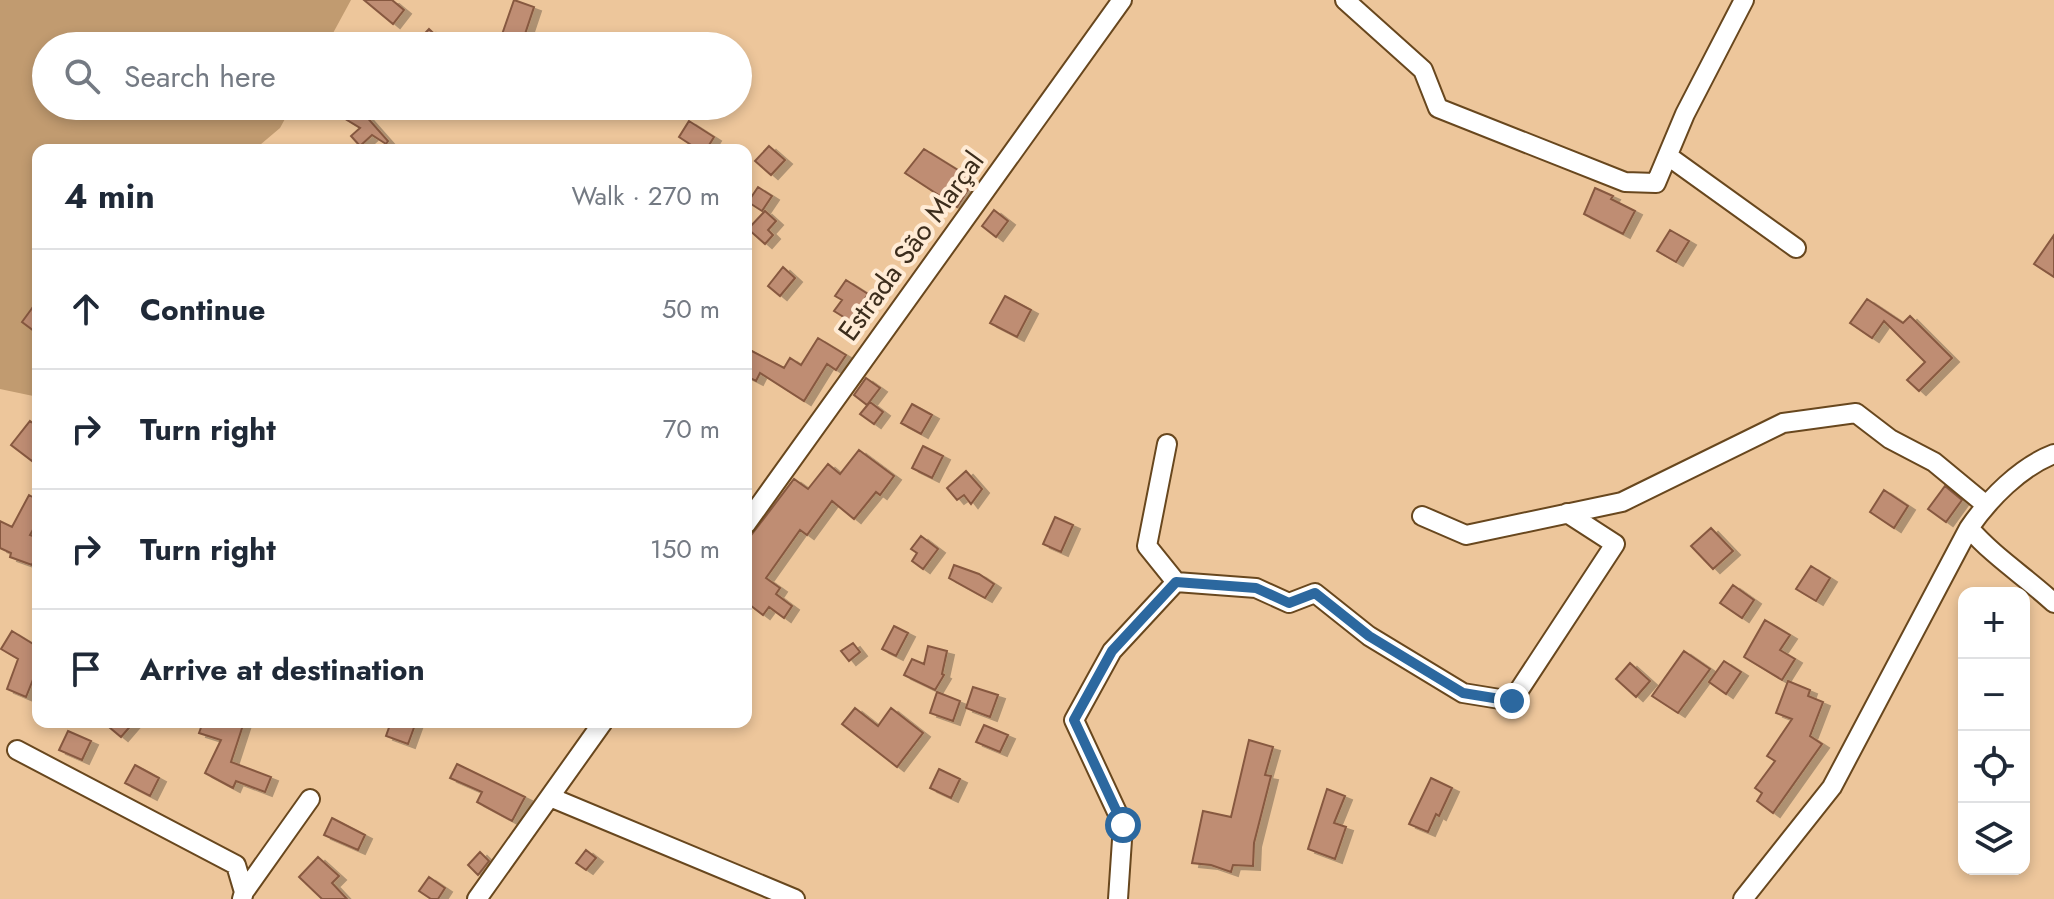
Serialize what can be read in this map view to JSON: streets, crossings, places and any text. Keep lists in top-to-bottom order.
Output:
{
  "streets": {
    "street": ["Estrada São Marçal"]
  },
  "page": {
    "search": "Search here",
    "heading": ["4 min", "Walk · 270 m"],
    "list": [
      ["Continue", "50 m"],
      ["Turn right", "70 m"],
      ["Turn right", "150 m"],
      "Arrive at destination"
    ],
    "map_buttons": ["+", "−"]
  }
}
